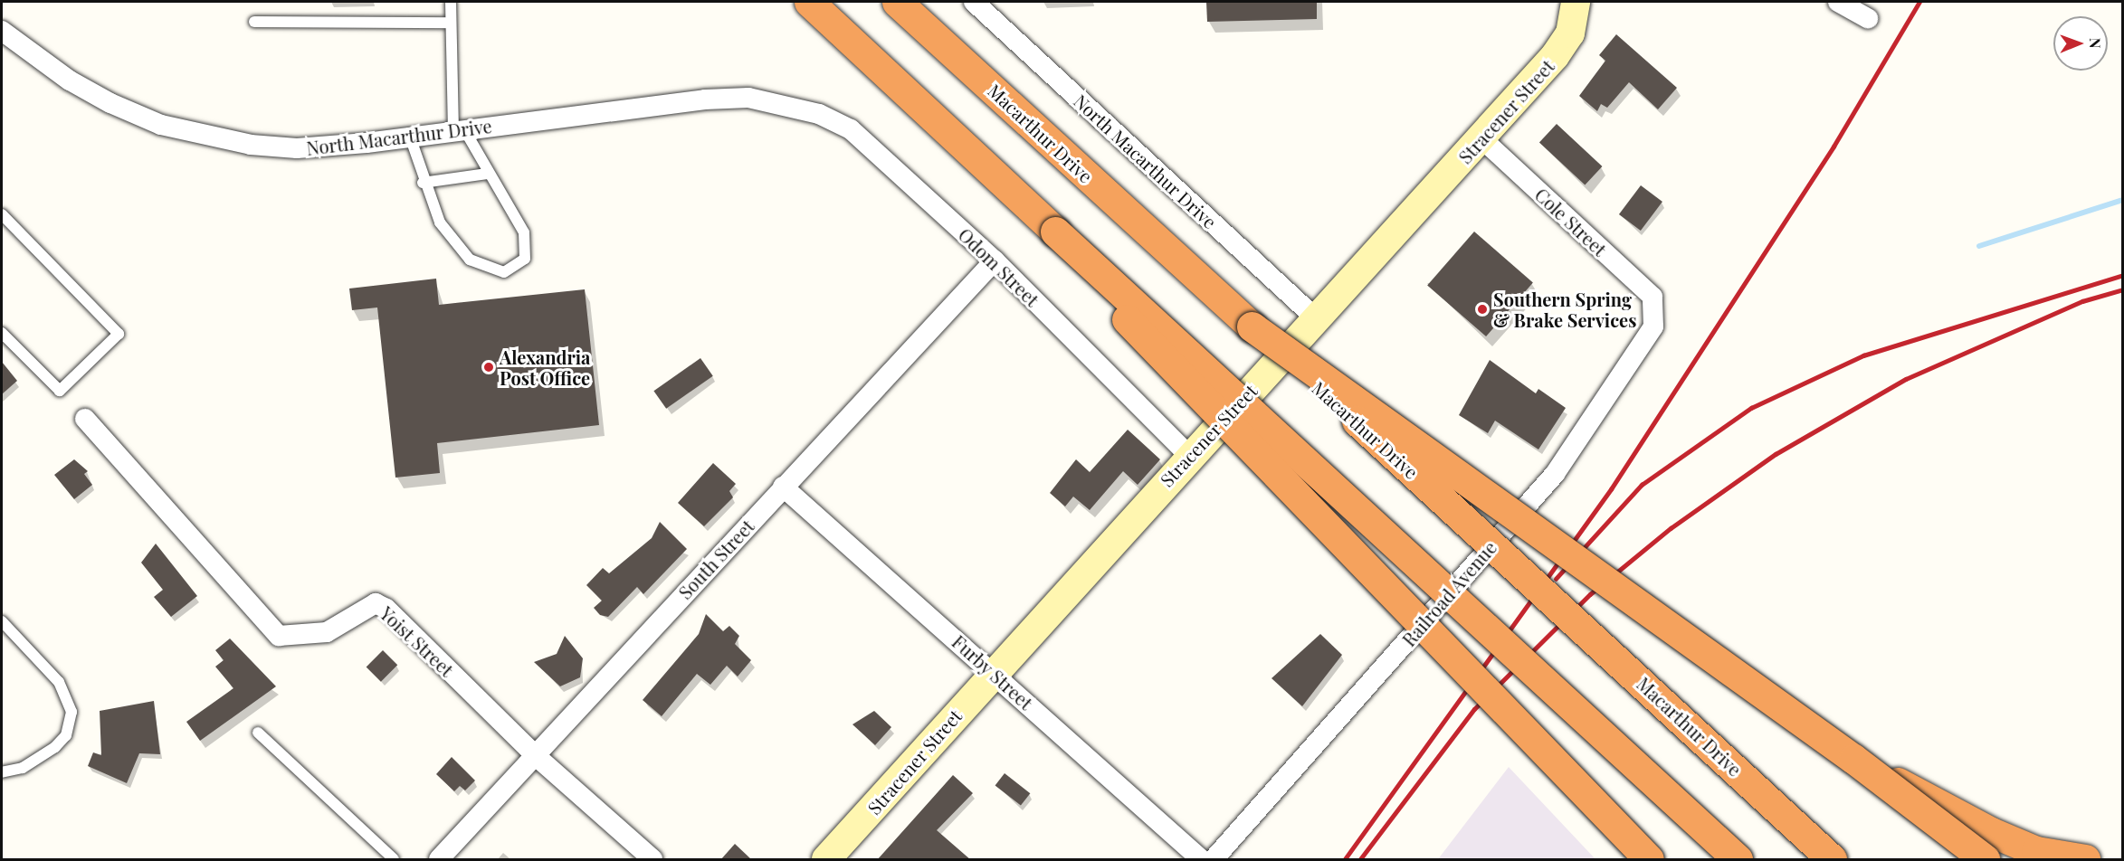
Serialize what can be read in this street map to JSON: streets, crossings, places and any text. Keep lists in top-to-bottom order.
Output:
{
  "streets": {
    "highway": ["Macarthur Drive"],
    "street": [
      "Stracener Street",
      "North Macarthur Drive",
      "Cole Street",
      "Odom Street",
      "South Street",
      "Railroad Avenue",
      "Yoist Street",
      "Furby Street"
    ]
  },
  "crossings": [
    ["Stracener Street", "North Macarthur Drive"],
    ["Stracener Street", "Cole Street"],
    ["Stracener Street", "Odom Street"],
    ["Stracener Street", "Furby Street"],
    ["North Macarthur Drive", "Odom Street"],
    ["Cole Street", "Railroad Avenue"],
    ["Odom Street", "South Street"],
    ["South Street", "Yoist Street"],
    ["South Street", "Furby Street"]
  ],
  "places": ["Southern Spring & Brake Services", "Alexandria Post Office"],
  "north": "right"
}
